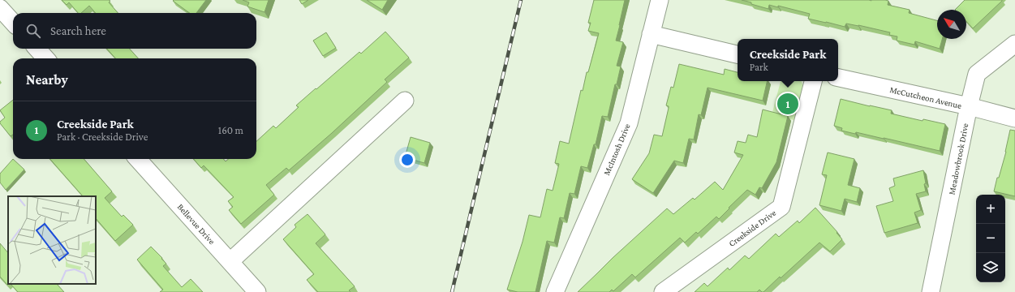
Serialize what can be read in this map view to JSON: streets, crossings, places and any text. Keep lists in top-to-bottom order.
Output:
{
  "streets": {
    "street": [
      "McCutcheon Avenue",
      "McIntosh Drive",
      "Meadowbrook Drive",
      "Bellevue Drive",
      "Creekside Drive"
    ]
  },
  "crossings": [
    ["McCutcheon Avenue", "Meadowbrook Drive"]
  ],
  "north": "top left",
  "page": {
    "search": "Search here",
    "popup": ["Creekside Park", "Park"],
    "heading": "Nearby",
    "pins": "1",
    "list": [
      {
        "mark": "1",
        "name": "Creekside Park",
        "note": "Park · Creekside Drive",
        "value": "160 m"
      }
    ],
    "map_buttons": ["+", "−"]
  }
}
